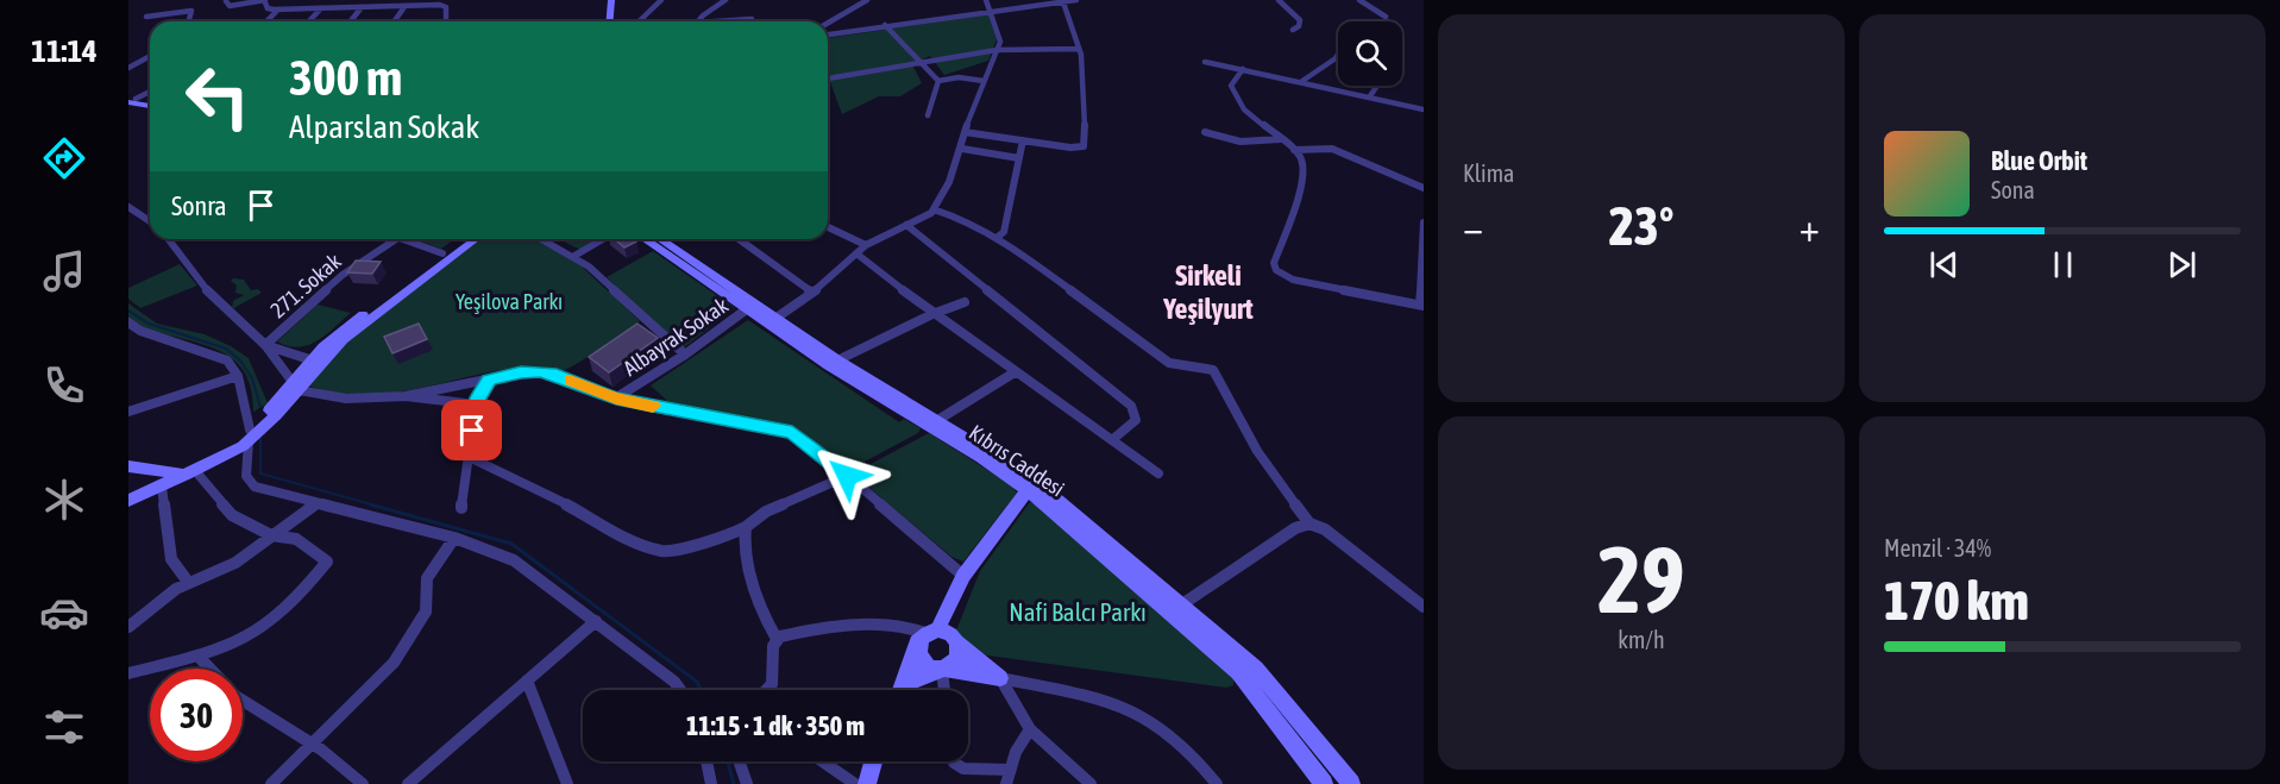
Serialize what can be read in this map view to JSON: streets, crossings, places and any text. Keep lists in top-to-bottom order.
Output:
{
  "streets": {
    "main road": ["Kıbrıs Caddesi"],
    "street": ["271. Sokak", "Albayrak Sokak"]
  },
  "districts": ["Sirkeli Yeşilyurt"],
  "parks": ["Yeşilova Parkı", "Nafi Balcı Parkı"],
  "page": {
    "tabs": "11:14",
    "tile": [
      "Klima",
      ["29", "km/h"],
      ["Menzil · 34%", "170 km"]
    ],
    "turn": ["300 m", "Alparslan Sokak"],
    "song": ["Blue Orbit", "Sona"],
    "then": "Sonra",
    "heat": ["−", "23°", "+"],
    "limit": "30",
    "trip": "11:15 · 1 dk · 350 m"
  }
}
